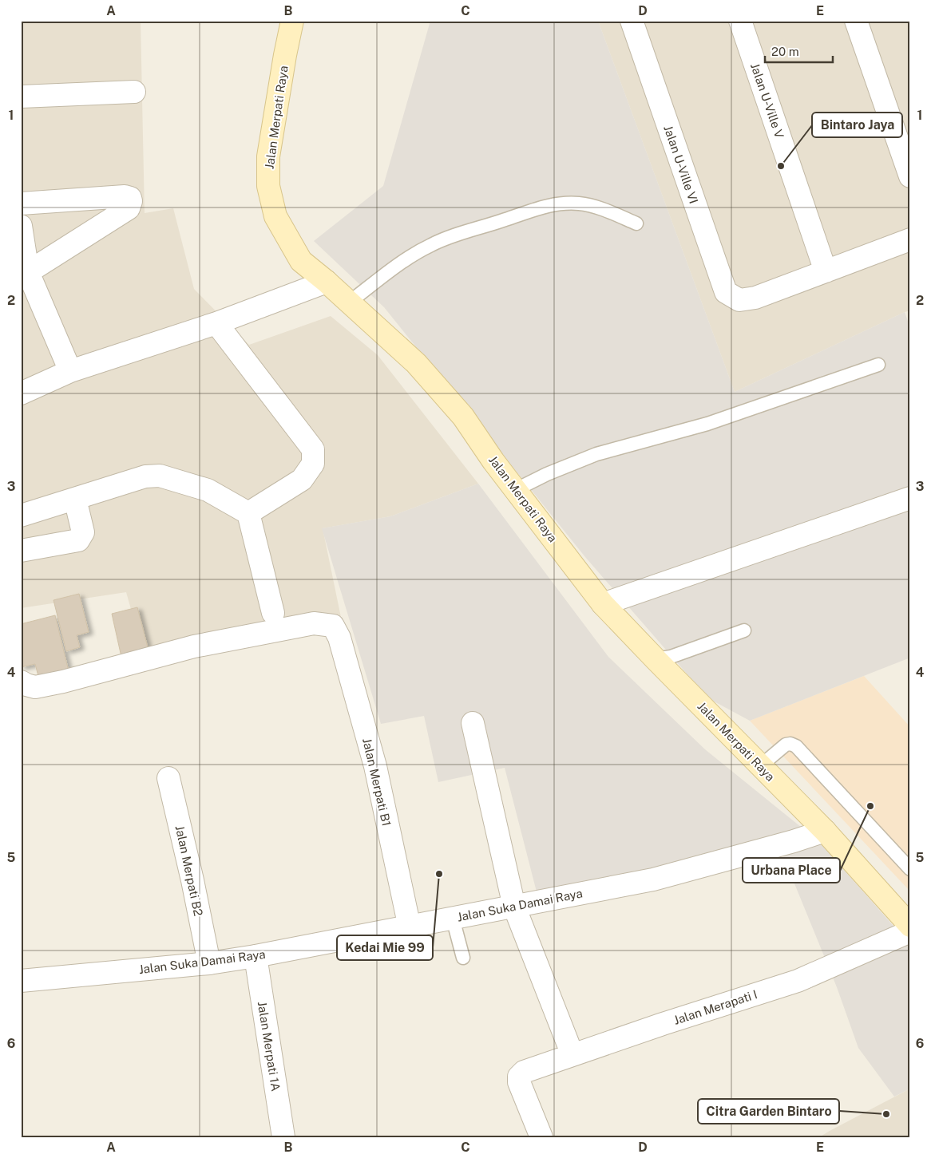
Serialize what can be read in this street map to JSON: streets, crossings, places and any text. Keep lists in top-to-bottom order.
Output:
{
  "streets": {
    "main road": ["Jalan Merpati Raya"],
    "street": [
      "Jalan U-Ville V",
      "Jalan U-Ville VI",
      "Jalan Merpati B1",
      "Jalan Merpati B2",
      "Jalan Suka Damai Raya",
      "Jalan Merapati I",
      "Jalan Merpati 1A"
    ]
  },
  "crossings": [
    ["Jalan U-Ville V", "Jalan U-Ville VI"],
    ["Jalan Merpati Raya", "Jalan Suka Damai Raya"],
    ["Jalan Merpati B1", "Jalan Suka Damai Raya"],
    ["Jalan Merpati B2", "Jalan Suka Damai Raya"],
    ["Jalan Suka Damai Raya", "Jalan Merpati 1A"]
  ],
  "places": [
    "Bintaro Jaya",
    "Urbana Place",
    "Kedai Mie 99",
    "Citra Garden Bintaro"
  ],
  "scale_bar": "20 m",
  "grid": {
    "columns": [
      "A",
      "B",
      "C",
      "D",
      "E"
    ],
    "rows": [
      "1",
      "2",
      "3",
      "4",
      "5",
      "6"
    ]
  }
}
